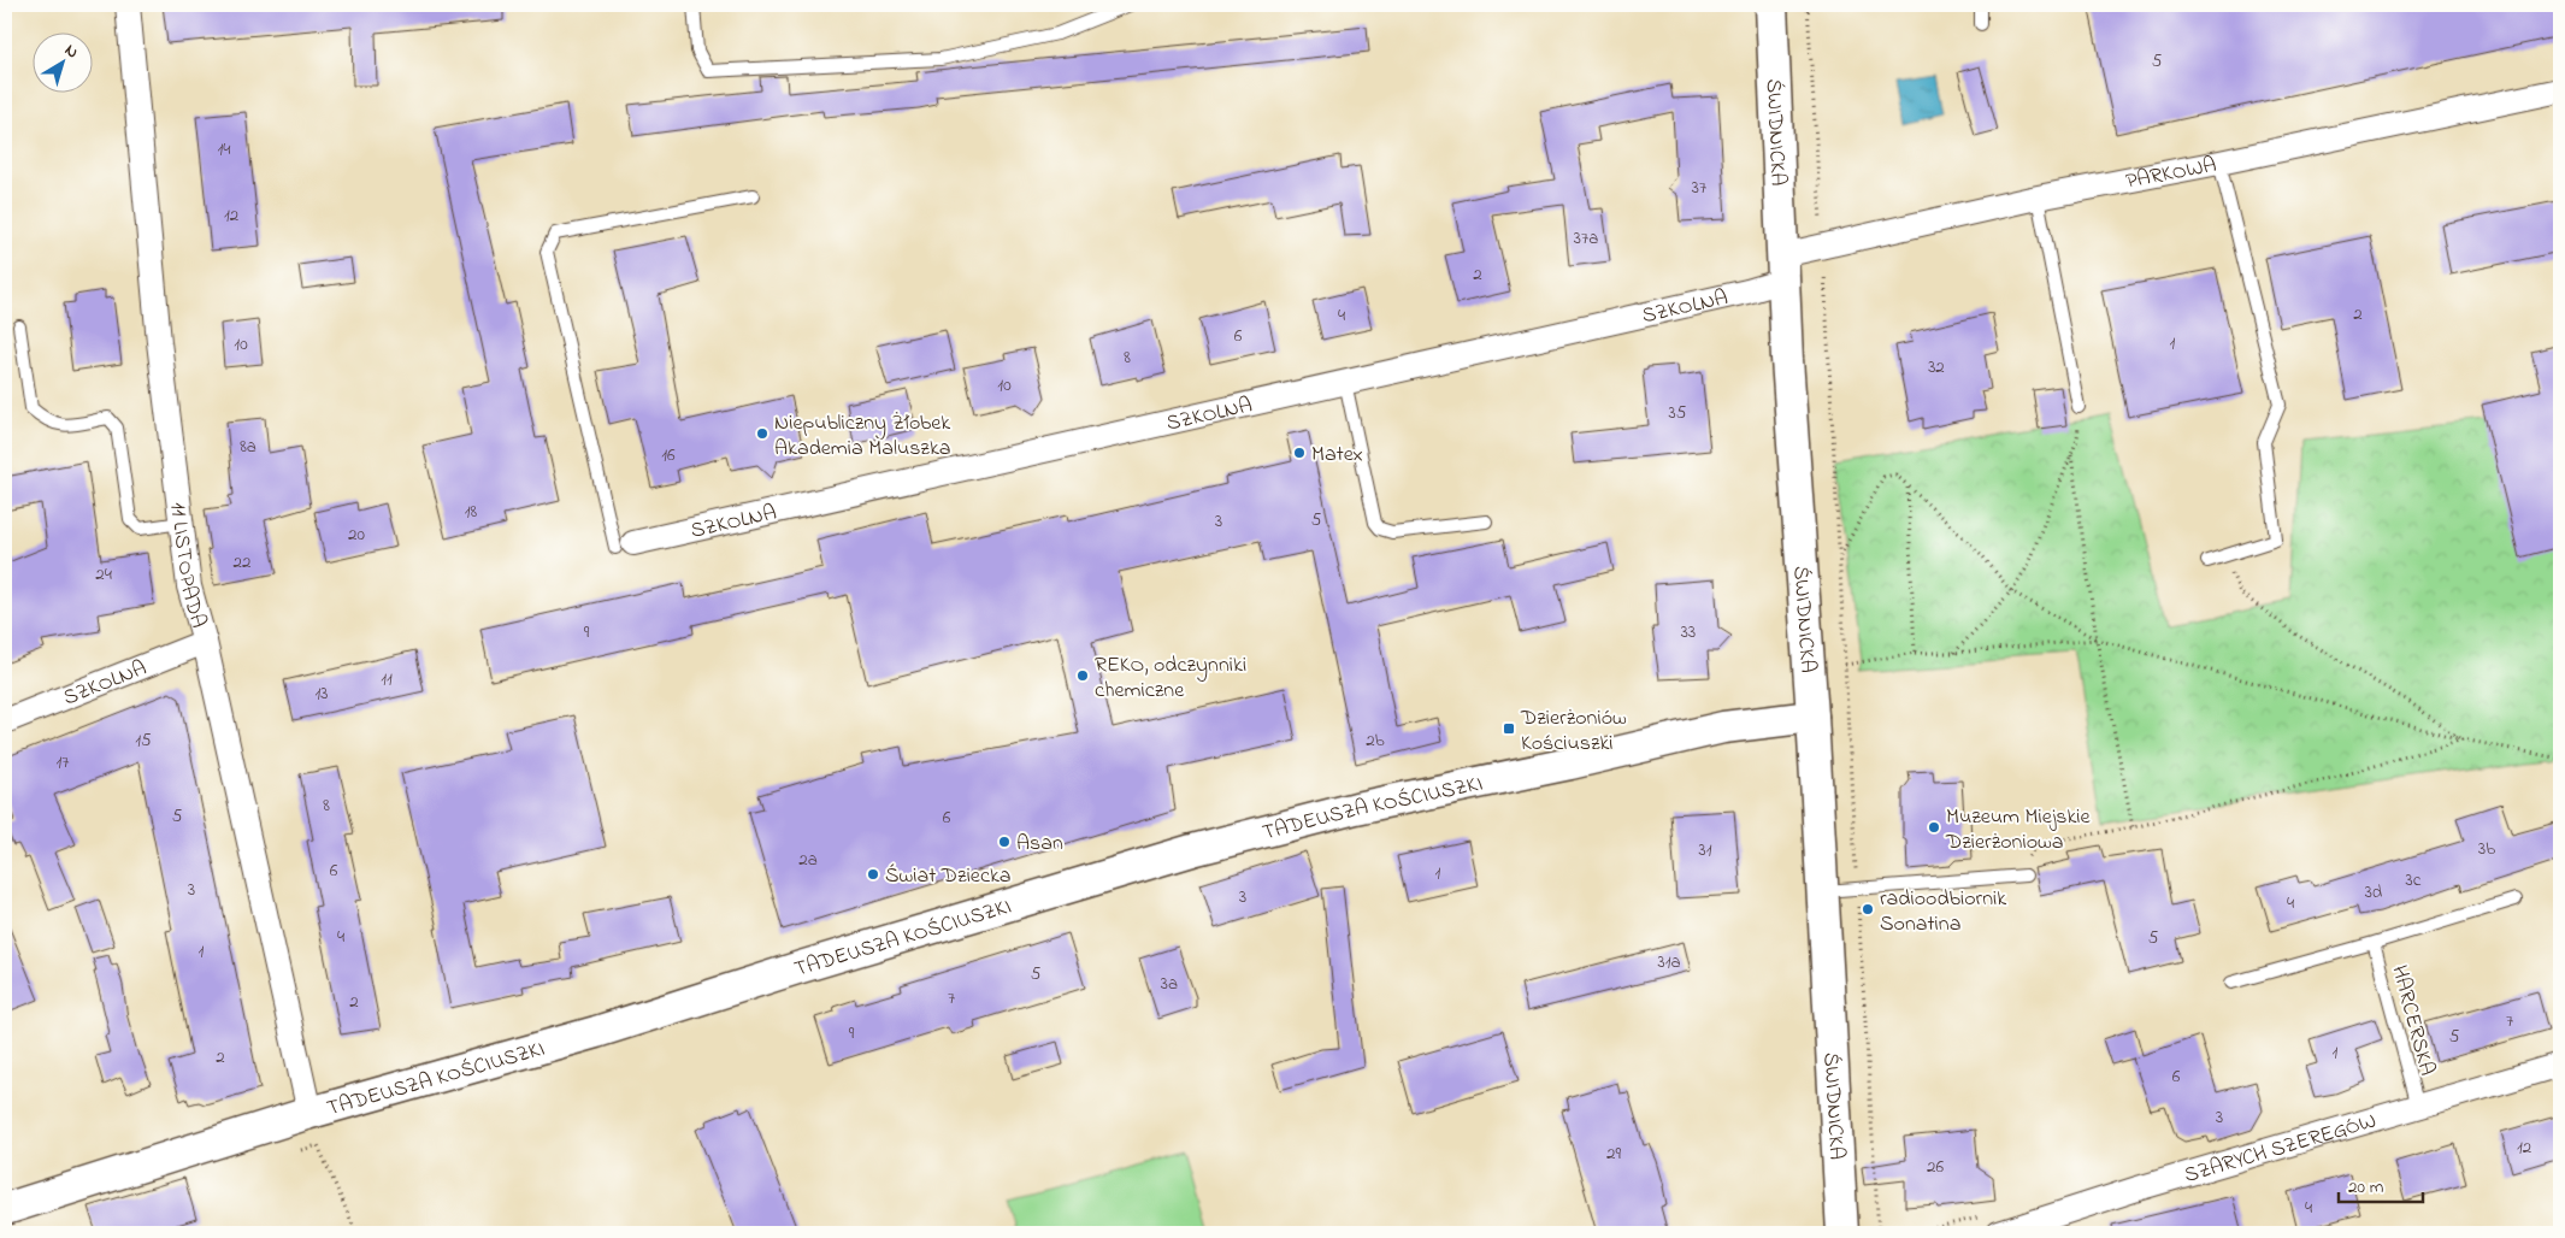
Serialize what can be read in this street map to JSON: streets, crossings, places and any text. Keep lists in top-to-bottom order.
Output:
{
  "streets": {
    "street": [
      "ŚWIDNICKA",
      "PARKOWA",
      "SZKOLNA",
      "11 LISTOPADA",
      "TADEUSZA KOŚCIUSZKI",
      "SZARYCH SZEREGÓW"
    ],
    "lane": ["HARCERSKA"]
  },
  "crossings": [
    ["ŚWIDNICKA", "PARKOWA"],
    ["ŚWIDNICKA", "SZKOLNA"],
    ["ŚWIDNICKA", "TADEUSZA KOŚCIUSZKI"],
    ["PARKOWA", "SZKOLNA"],
    ["SZKOLNA", "11 LISTOPADA"],
    ["11 LISTOPADA", "TADEUSZA KOŚCIUSZKI"],
    ["HARCERSKA", "SZARYCH SZEREGÓW"]
  ],
  "places": {
    "other": [
      "Niepubliczny Żłobek Akademia Maluszka",
      "Matex",
      "REKO, odczynniki chemiczne",
      "Muzeum Miejskie Dzierżoniowa",
      "Asan",
      "Świat Dziecka",
      "radioodbiornik Sonatina"
    ],
    "transit": ["Dzierżoniów Kościuszki"]
  },
  "house_numbers": [
    "5",
    "14",
    "37",
    "12",
    "37a",
    "2",
    "2",
    "4",
    "6",
    "1",
    "10",
    "8",
    "32",
    "10",
    "35",
    "8a",
    "16",
    "18",
    "5",
    "3",
    "20",
    "22",
    "24",
    "9",
    "33",
    "11",
    "13",
    "15",
    "2b",
    "17",
    "8",
    "5",
    "6",
    "3b",
    "31",
    "2a",
    "6",
    "1",
    "3c",
    "3",
    "3d",
    "3",
    "4",
    "4",
    "5",
    "1",
    "31a",
    "5",
    "3a",
    "7",
    "2",
    "7",
    "9",
    "5",
    "1",
    "2",
    "6",
    "3",
    "12",
    "29",
    "26",
    "4"
  ],
  "scale_bar": "20 m",
  "north": "top right"
}
